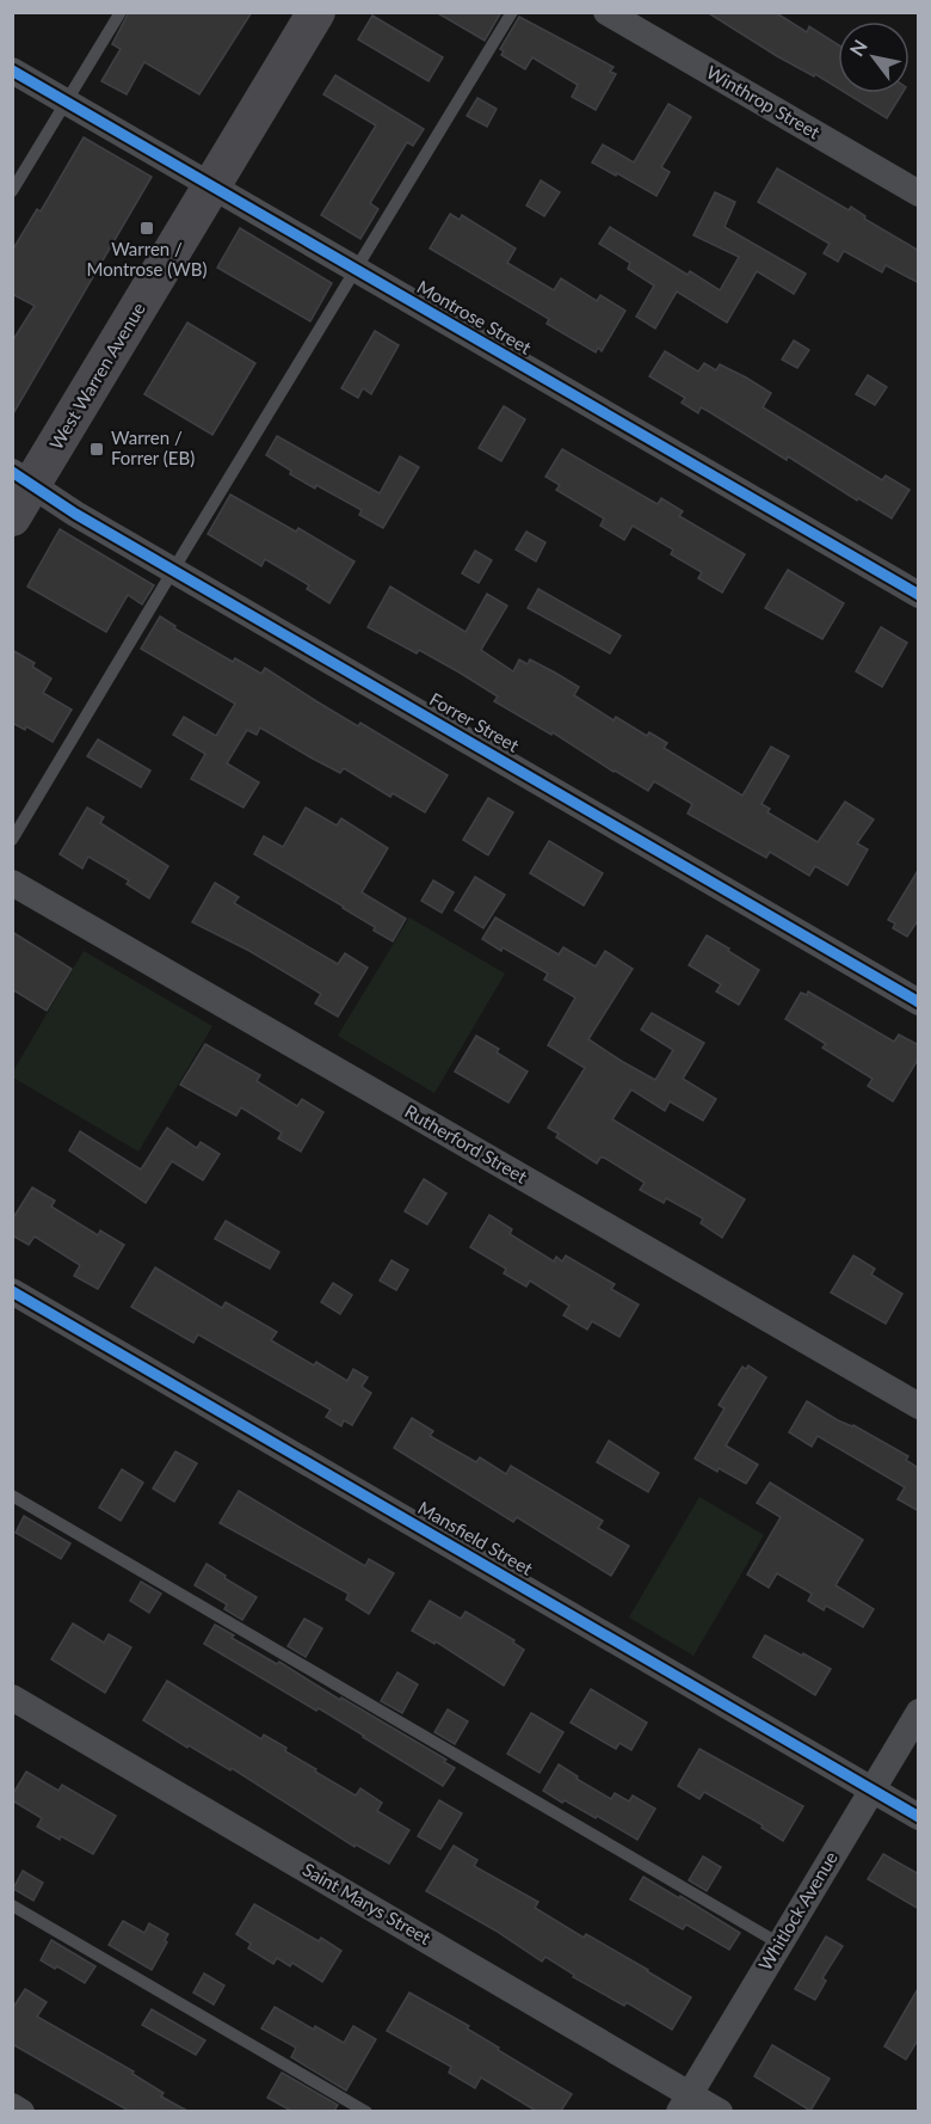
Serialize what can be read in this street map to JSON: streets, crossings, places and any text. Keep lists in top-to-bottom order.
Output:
{
  "streets": {
    "main road": ["West Warren Avenue"],
    "street": [
      "Winthrop Street",
      "Montrose Street",
      "Forrer Street",
      "Rutherford Street",
      "Mansfield Street",
      "Saint Marys Street",
      "Whitlock Avenue"
    ]
  },
  "crossings": [
    ["Montrose Street", "West Warren Avenue"],
    ["West Warren Avenue", "Forrer Street"],
    ["Mansfield Street", "Whitlock Avenue"],
    ["Saint Marys Street", "Whitlock Avenue"]
  ],
  "places": {
    "transit": ["Warren / Montrose (WB)", "Warren / Forrer (EB)"]
  },
  "north": "top left"
}
